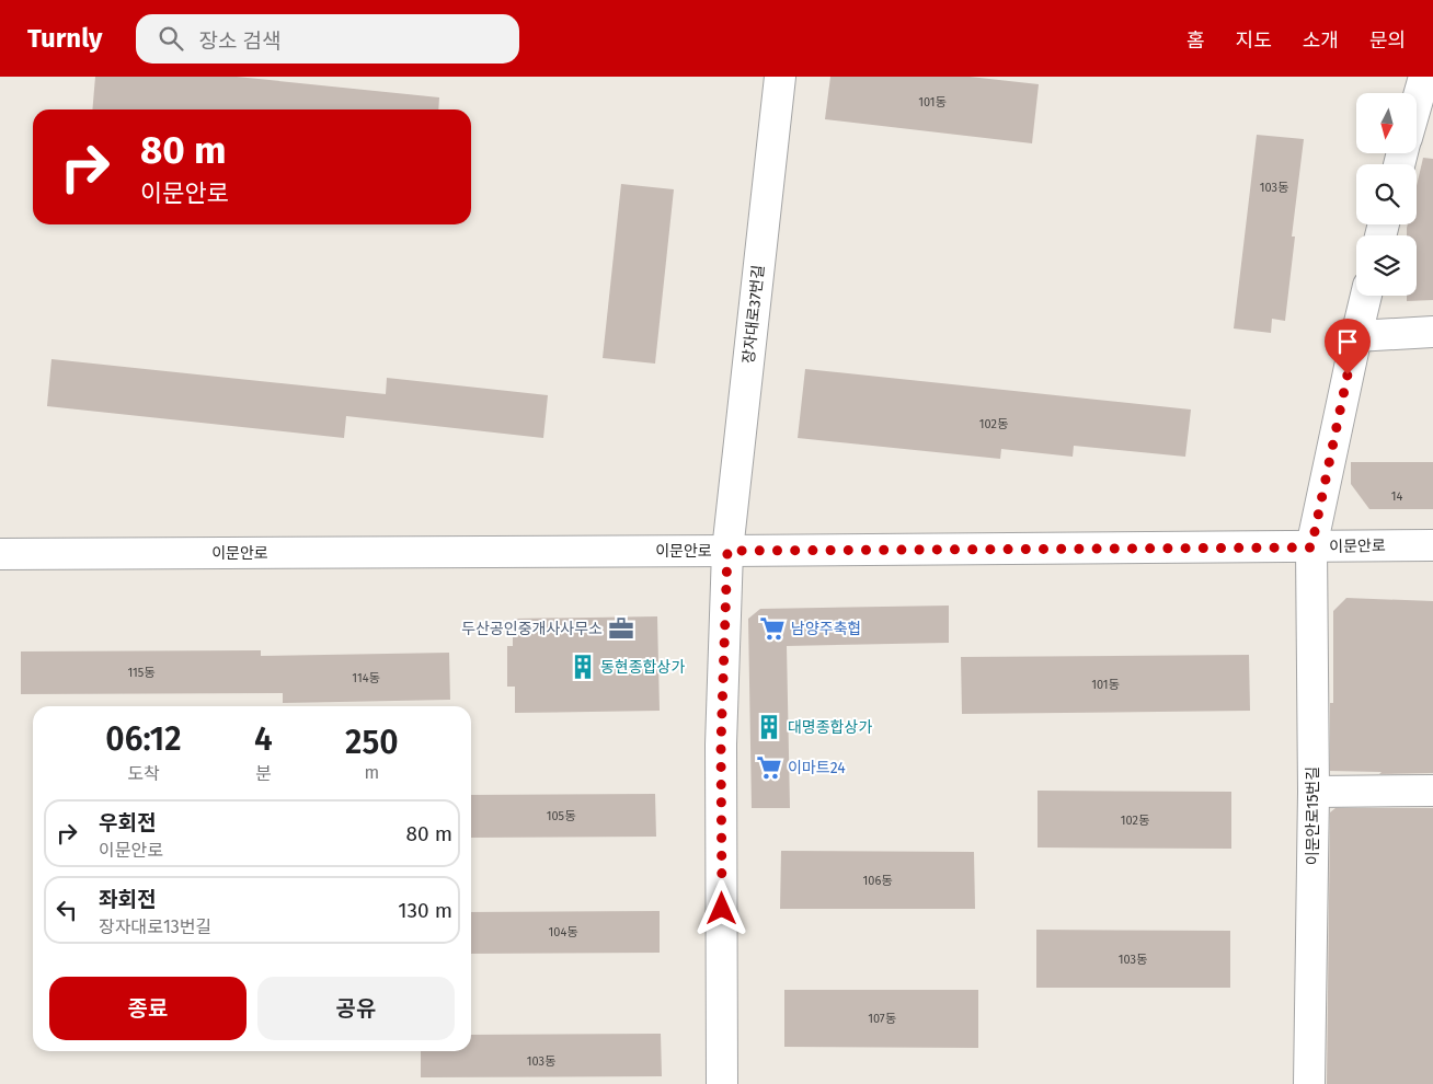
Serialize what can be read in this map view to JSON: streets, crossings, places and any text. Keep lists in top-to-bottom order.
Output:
{
  "streets": {
    "street": ["장자대로37번길", "이문안로", "이문안로15번길"]
  },
  "crossings": [
    ["장자대로37번길", "이문안로"],
    ["이문안로", "이문안로15번길"]
  ],
  "places": {
    "office": ["두산공인중개사사무소"],
    "supermarket": ["남양주축협", "이마트24"],
    "building": ["동현종합상가", "대명종합상가"]
  },
  "house_numbers": [
    "101동",
    "103동",
    "102동",
    "14",
    "115동",
    "114동",
    "101동",
    "105동",
    "102동",
    "106동",
    "104동",
    "103동",
    "107동",
    "103동"
  ],
  "north": "bottom",
  "page": {
    "header": "Turnly",
    "search": "장소 검색",
    "nav": [
      "홈",
      "지도",
      "소개",
      "문의"
    ],
    "turn": ["80 m", "이문안로"],
    "eta": [
      "06:12",
      "도착",
      "4",
      "분",
      "250",
      "m"
    ],
    "list": [
      {
        "name": "우회전",
        "note": "이문안로",
        "value": "80 m"
      },
      {
        "name": "좌회전",
        "note": "장자대로13번길",
        "value": "130 m"
      }
    ],
    "buttons": ["종료", "공유"]
  }
}
